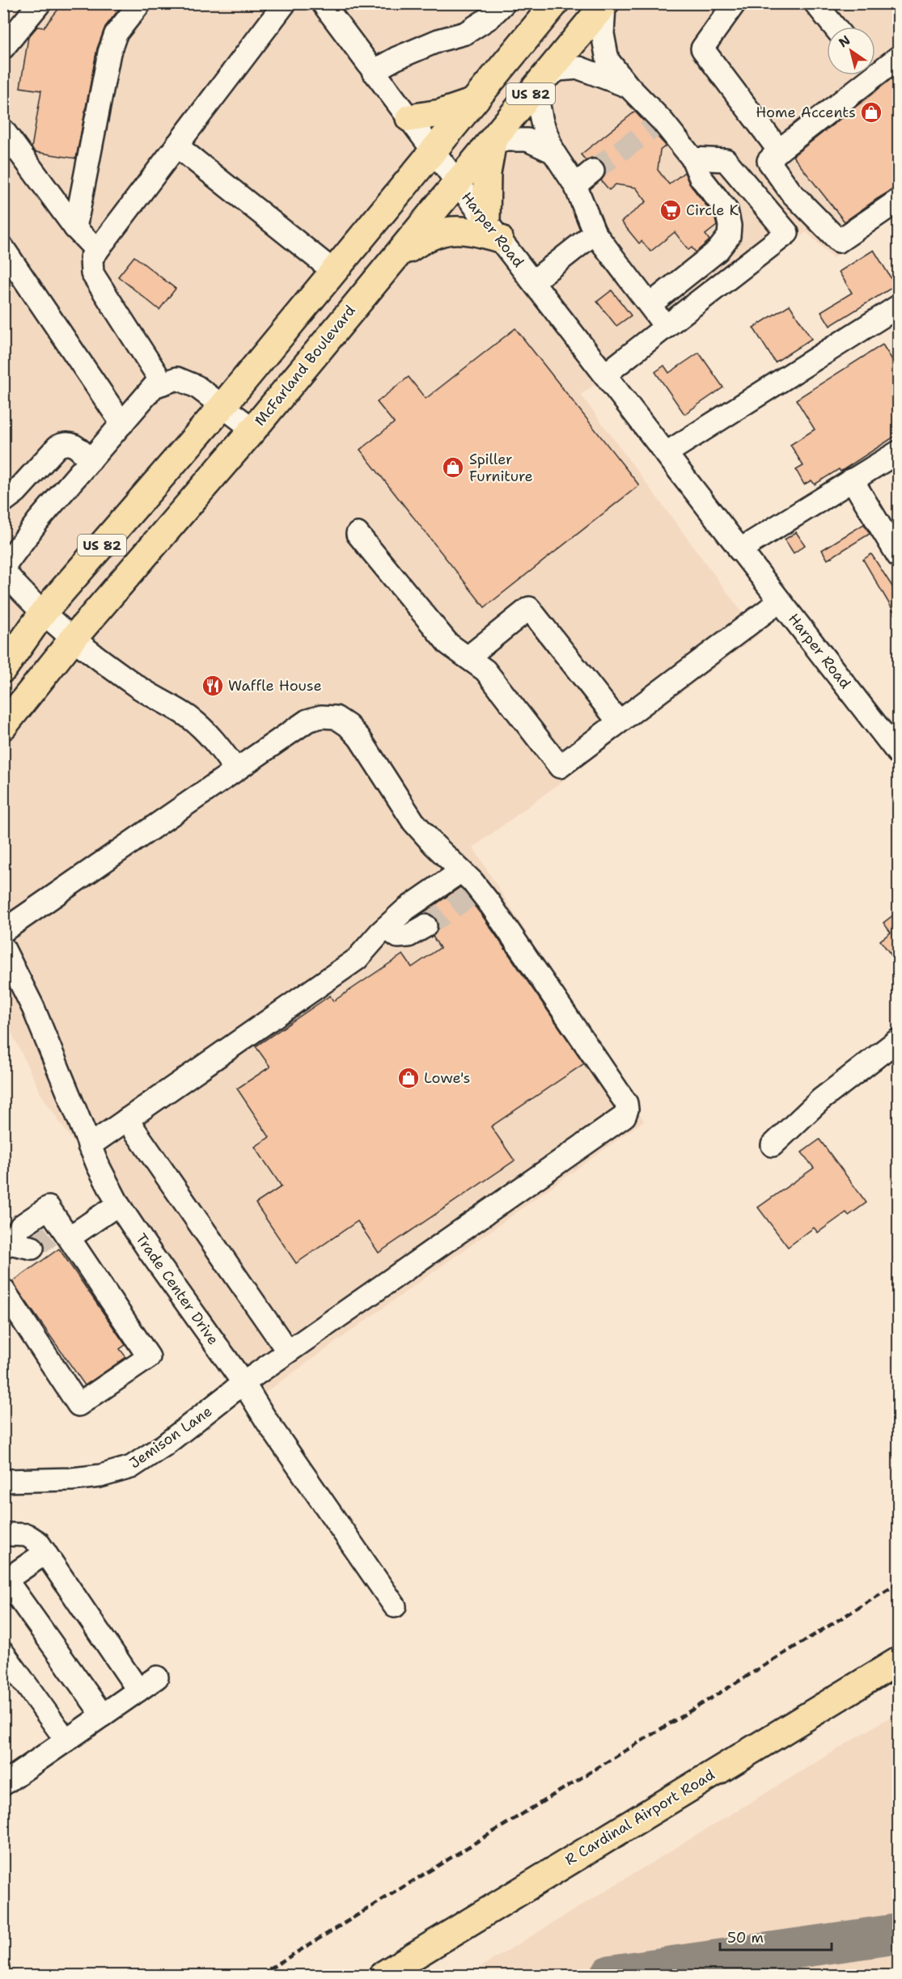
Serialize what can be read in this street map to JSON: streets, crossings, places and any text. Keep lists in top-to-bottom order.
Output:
{
  "streets": {
    "main road": ["US 82", "McFarland Boulevard", "R Cardinal Airport Road"],
    "street": ["Harper Road", "Trade Center Drive", "Jemison Lane"]
  },
  "crossings": [
    ["US 82", "Harper Road"],
    ["Harper Road", "McFarland Boulevard"],
    ["Trade Center Drive", "Jemison Lane"]
  ],
  "places": {
    "shop": ["Home Accents", "Spiller Furniture", "Lowe's"],
    "supermarket": ["Circle K"],
    "restaurant": ["Waffle House"]
  },
  "scale_bar": "50 m",
  "north": "top left"
}
